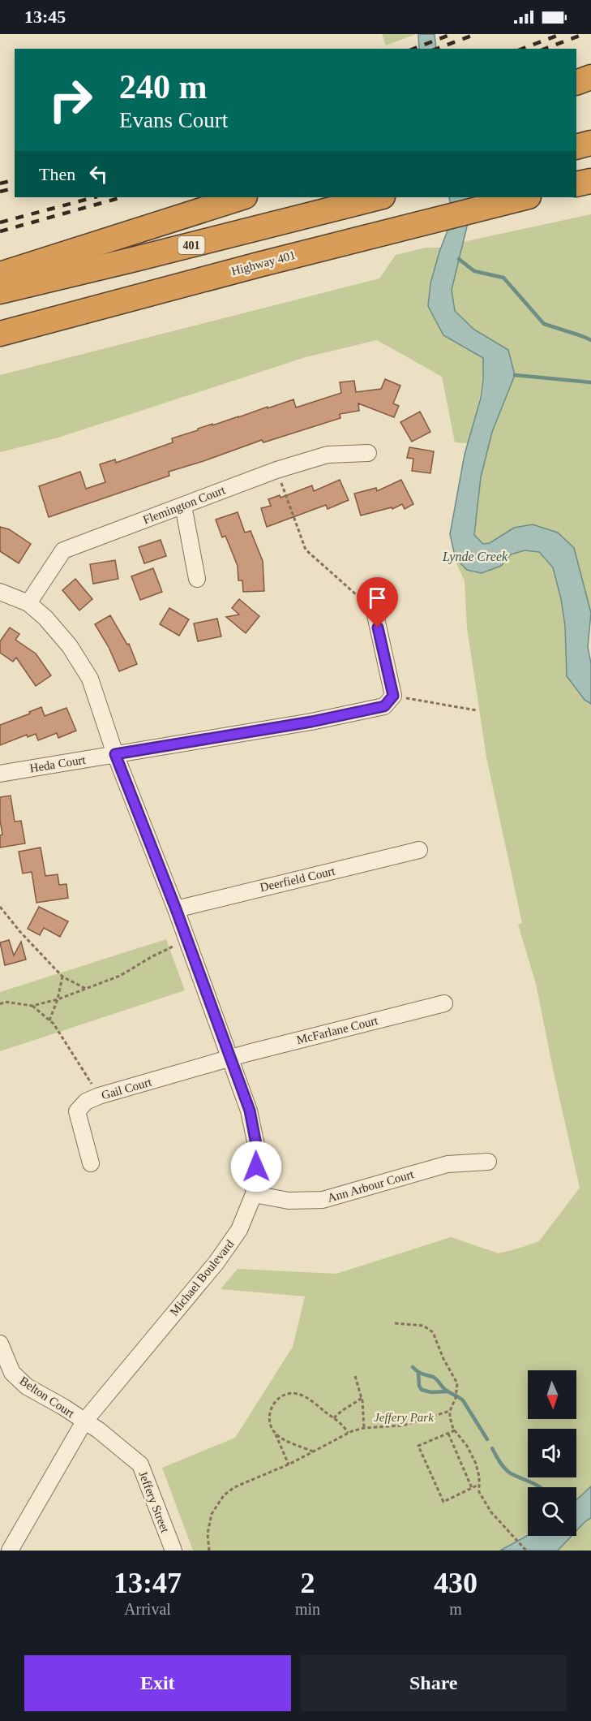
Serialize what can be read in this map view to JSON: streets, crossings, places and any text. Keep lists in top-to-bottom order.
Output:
{
  "streets": {
    "highway": ["401", "Highway 401"],
    "street": [
      "Flemington Court",
      "Heda Court",
      "Deerfield Court",
      "McFarlane Court",
      "Gail Court",
      "Ann Arbour Court",
      "Michael Boulevard",
      "Belton Court",
      "Jeffery Street"
    ]
  },
  "crossings": [
    ["Flemington Court", "Michael Boulevard"],
    ["Heda Court", "Michael Boulevard"],
    ["Deerfield Court", "Michael Boulevard"],
    ["McFarlane Court", "Gail Court"],
    ["McFarlane Court", "Michael Boulevard"],
    ["Gail Court", "Michael Boulevard"],
    ["Ann Arbour Court", "Michael Boulevard"],
    ["Michael Boulevard", "Belton Court"],
    ["Michael Boulevard", "Jeffery Street"],
    ["Belton Court", "Jeffery Street"]
  ],
  "water": ["Lynde Creek"],
  "parks": ["Jeffery Park"],
  "north": "bottom",
  "page": {
    "status": "13:45",
    "turn": ["240 m", "Evans Court"],
    "then": "Then",
    "eta": [
      "13:47",
      "Arrival",
      "2",
      "min",
      "430",
      "m"
    ],
    "buttons": ["Exit", "Share"]
  }
}
